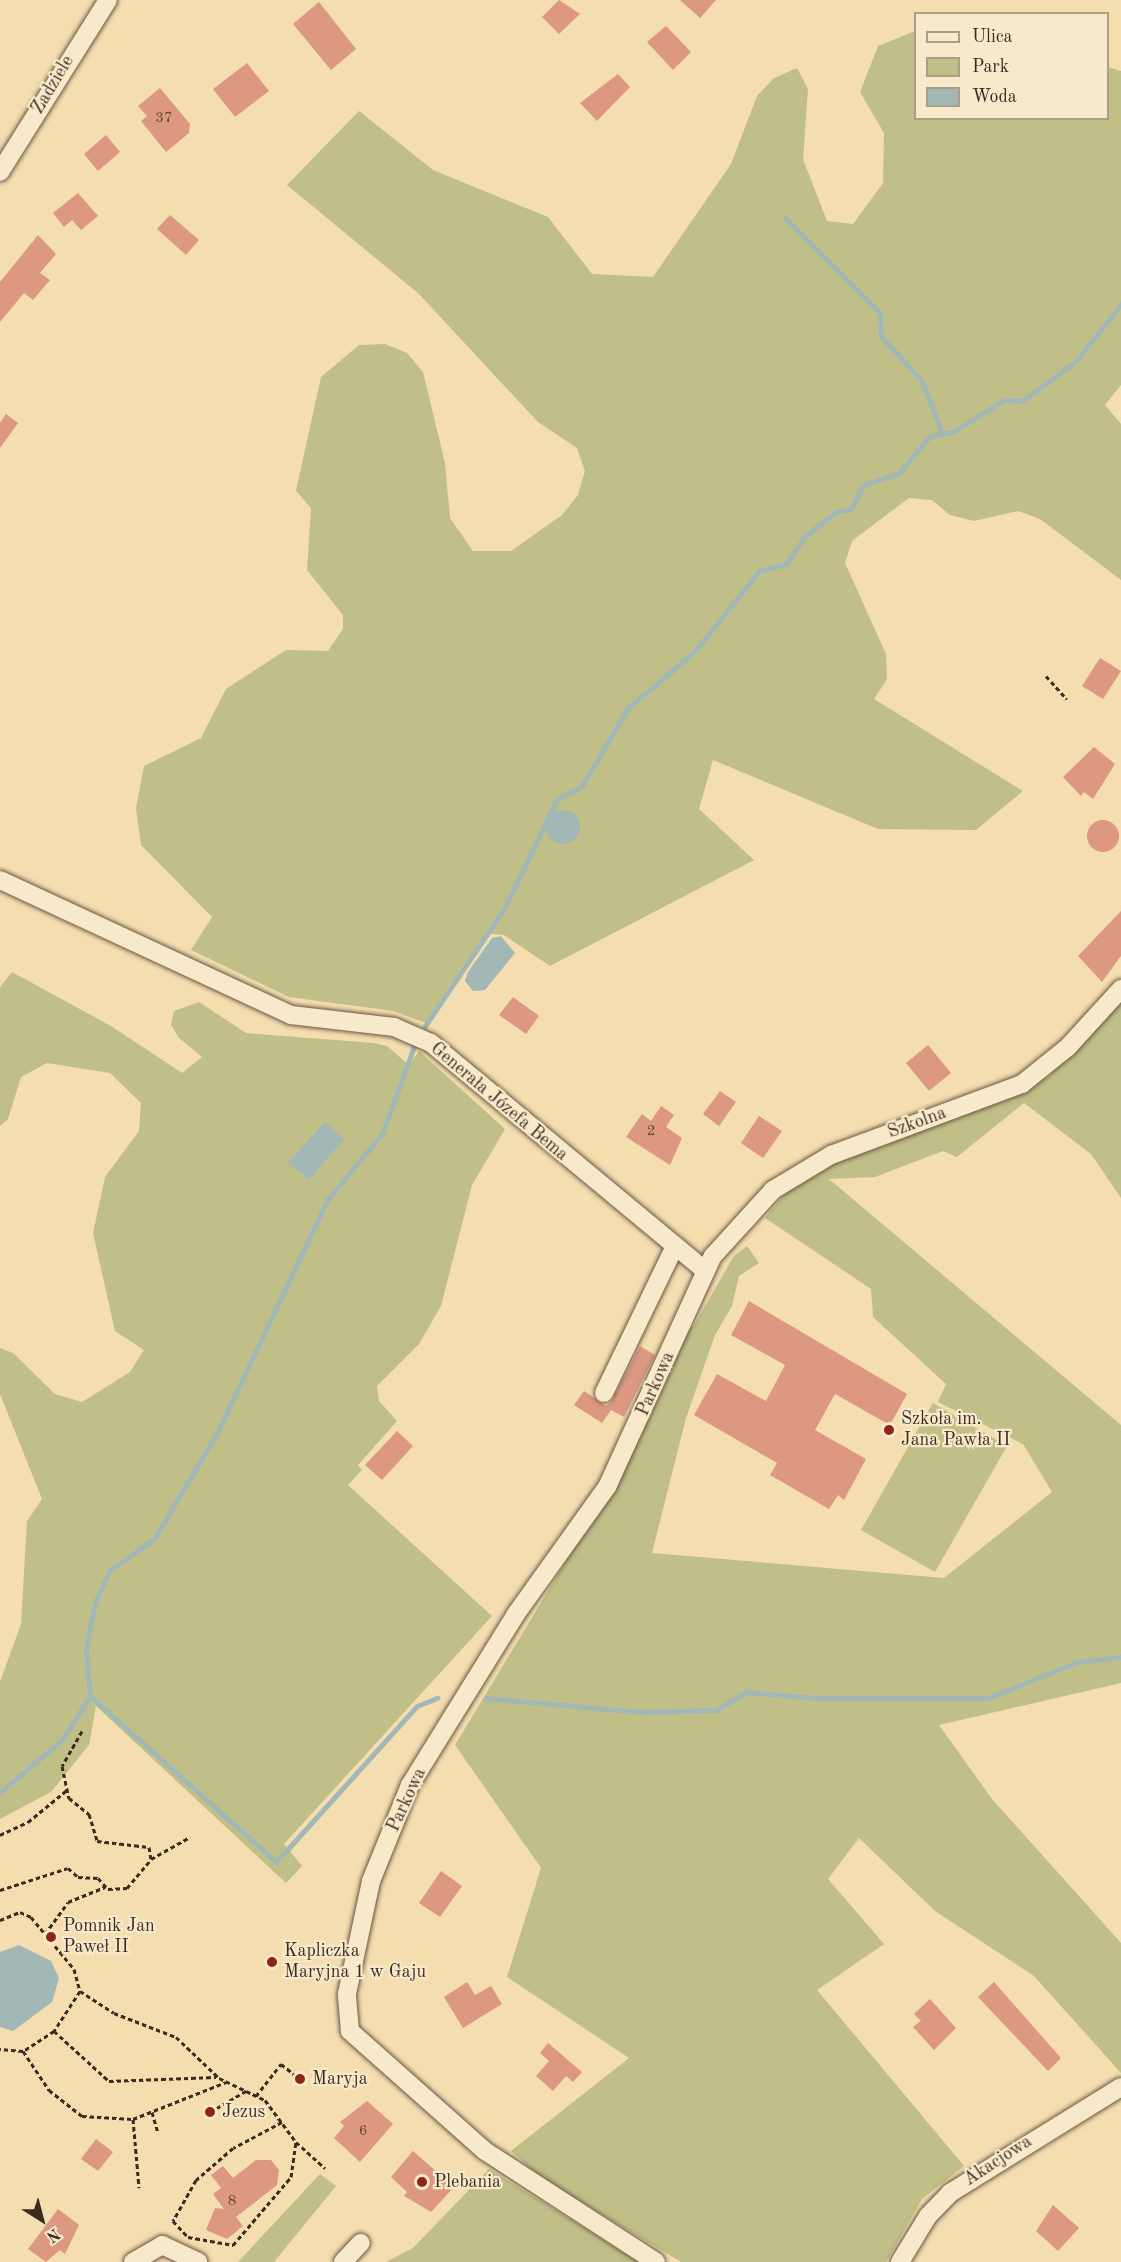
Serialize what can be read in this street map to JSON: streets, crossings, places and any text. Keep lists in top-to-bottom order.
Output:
{
  "streets": {
    "street": [
      "Zadziele",
      "Generała Józefa Bema",
      "Szkolna",
      "Parkowa",
      "Akacjowa"
    ]
  },
  "crossings": [
    ["Generała Józefa Bema", "Szkolna"],
    ["Generała Józefa Bema", "Parkowa"],
    ["Szkolna", "Parkowa"]
  ],
  "places": [
    "Szkoła im. Jana Pawła II",
    "Pomnik Jan Paweł II",
    "Kapliczka Maryjna 1 w Gaju",
    "Maryja",
    "Jezus",
    "Plebania"
  ],
  "house_numbers": [
    "37",
    "2",
    "6",
    "8"
  ],
  "legend": ["Ulica", "Park", "Woda"],
  "north": "bottom right"
}
